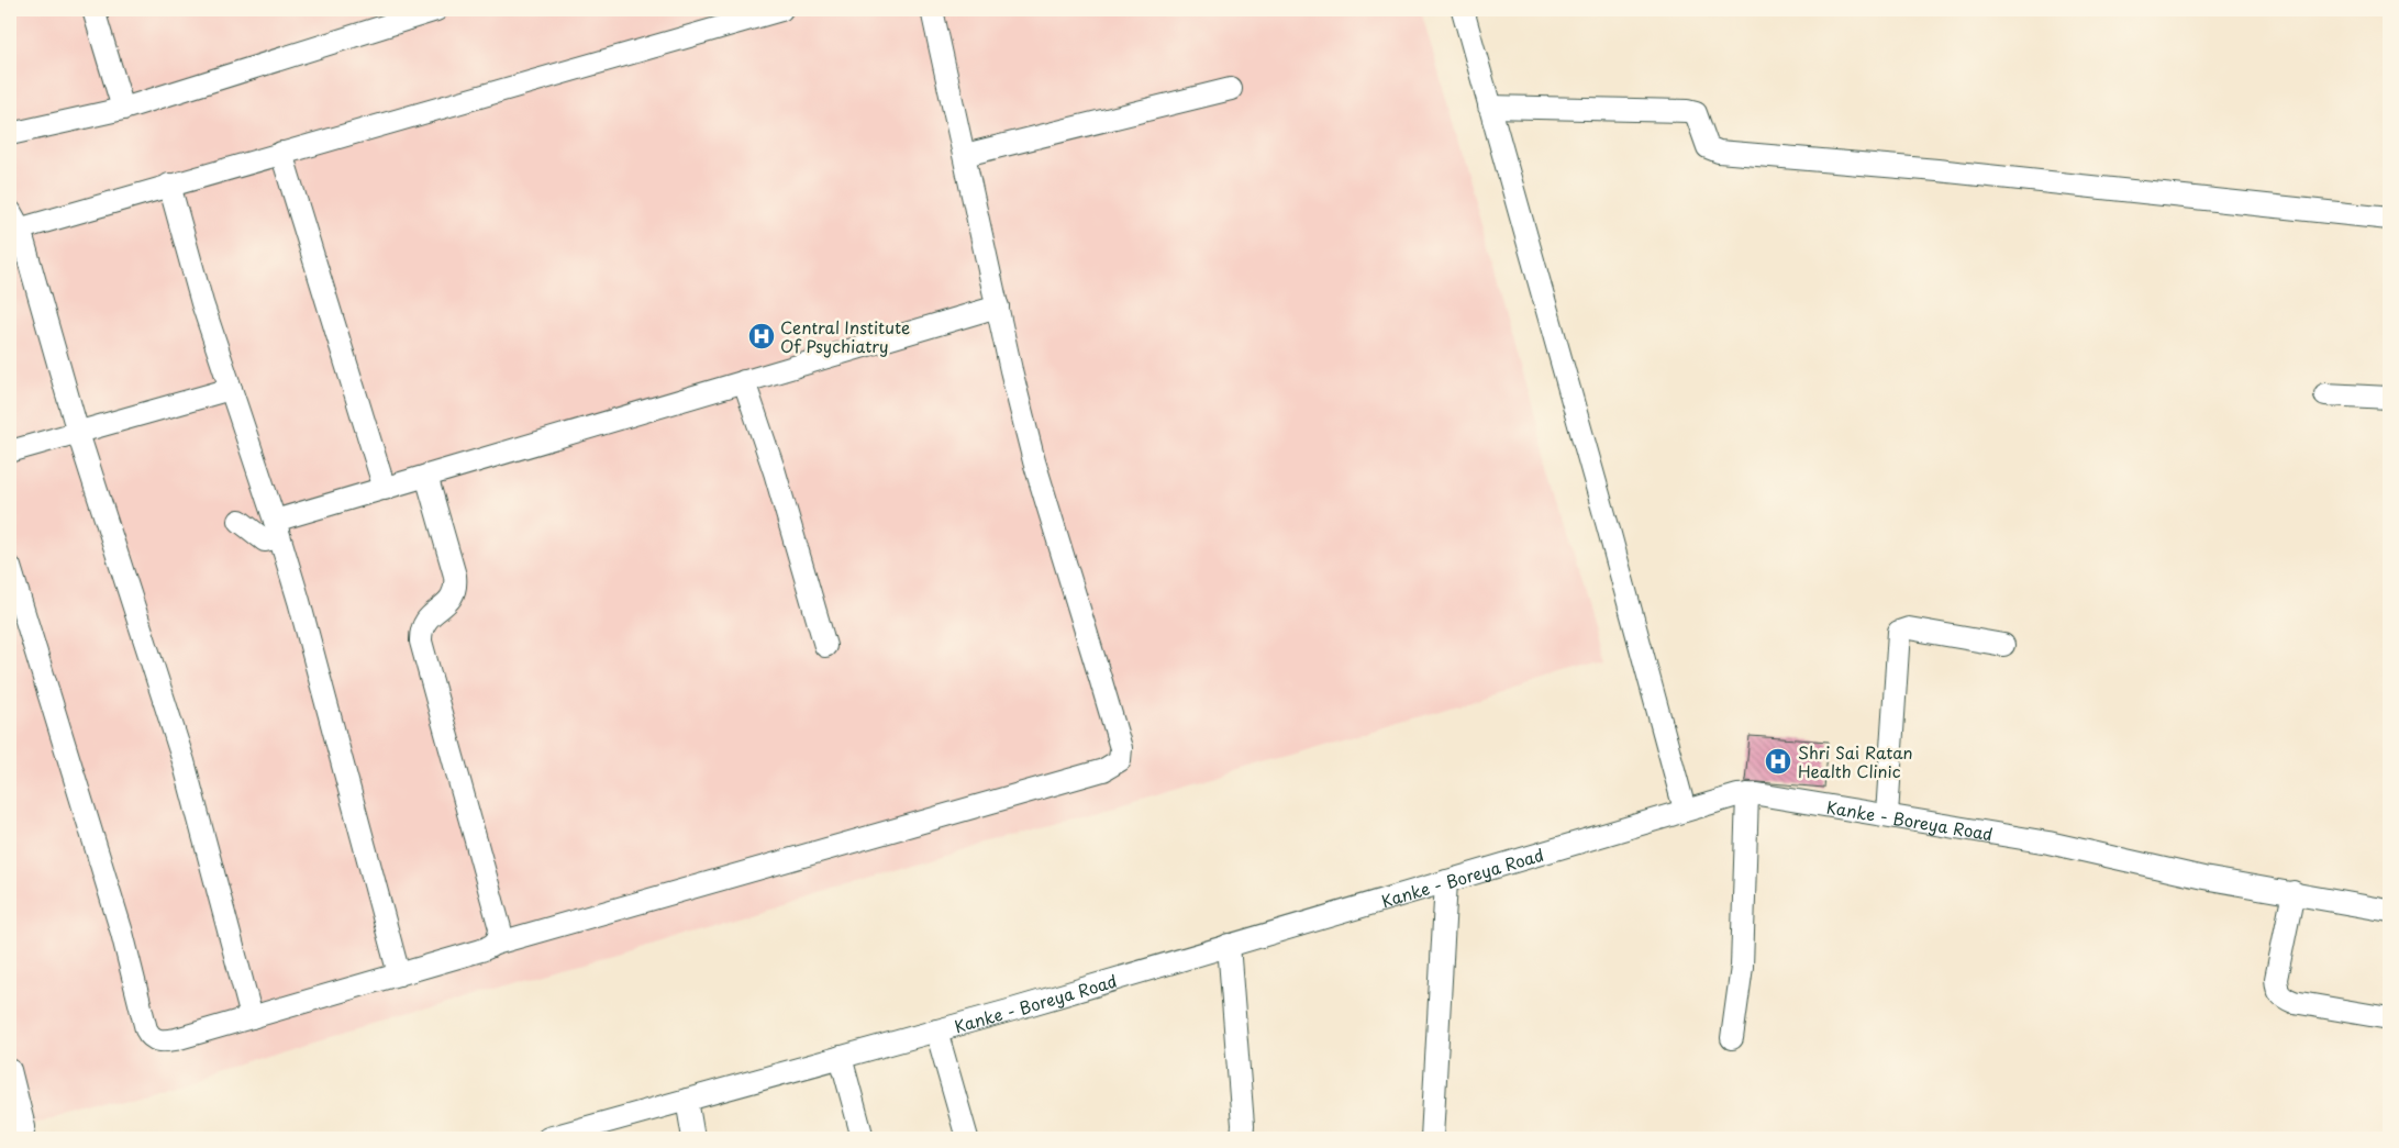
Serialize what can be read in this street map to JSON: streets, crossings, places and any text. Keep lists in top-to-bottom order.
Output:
{
  "streets": {
    "street": ["Kanke - Boreya Road"]
  },
  "places": {
    "hospital": ["Central Institute Of Psychiatry", "Shri Sai Ratan Health Clinic"]
  }
}
